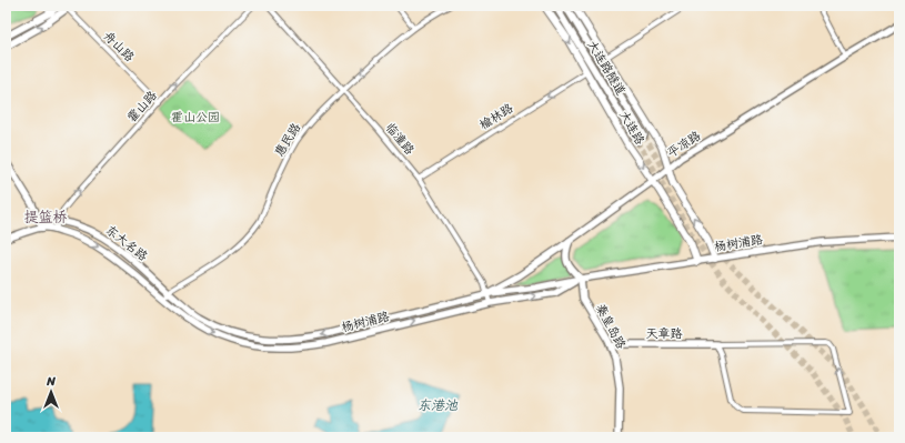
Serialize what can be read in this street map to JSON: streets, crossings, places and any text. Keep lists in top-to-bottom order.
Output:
{
  "streets": {
    "main road": [
      "大连路隧道",
      "大连路",
      "平凉路",
      "东大名路",
      "杨树浦路",
      "秦皇岛路",
      "天章路"
    ],
    "street": [
      "舟山路",
      "霍山路",
      "榆林路",
      "临潼路",
      "惠民路"
    ]
  },
  "crossings": [
    ["舟山路", "霍山路"],
    ["霍山路", "东大名路"],
    ["榆林路", "大连路"],
    ["榆林路", "临潼路"],
    ["大连路", "平凉路"],
    ["大连路", "杨树浦路"],
    ["临潼路", "惠民路"],
    ["临潼路", "平凉路"],
    ["临潼路", "杨树浦路"],
    ["惠民路", "东大名路"],
    ["惠民路", "杨树浦路"],
    ["平凉路", "杨树浦路"],
    ["东大名路", "杨树浦路"],
    ["杨树浦路", "秦皇岛路"],
    ["秦皇岛路", "天章路"]
  ],
  "one_way": ["霍山路", "榆林路"],
  "districts": ["提篮桥"],
  "water": ["东港池"],
  "parks": ["霍山公园"],
  "north": "top"
}
